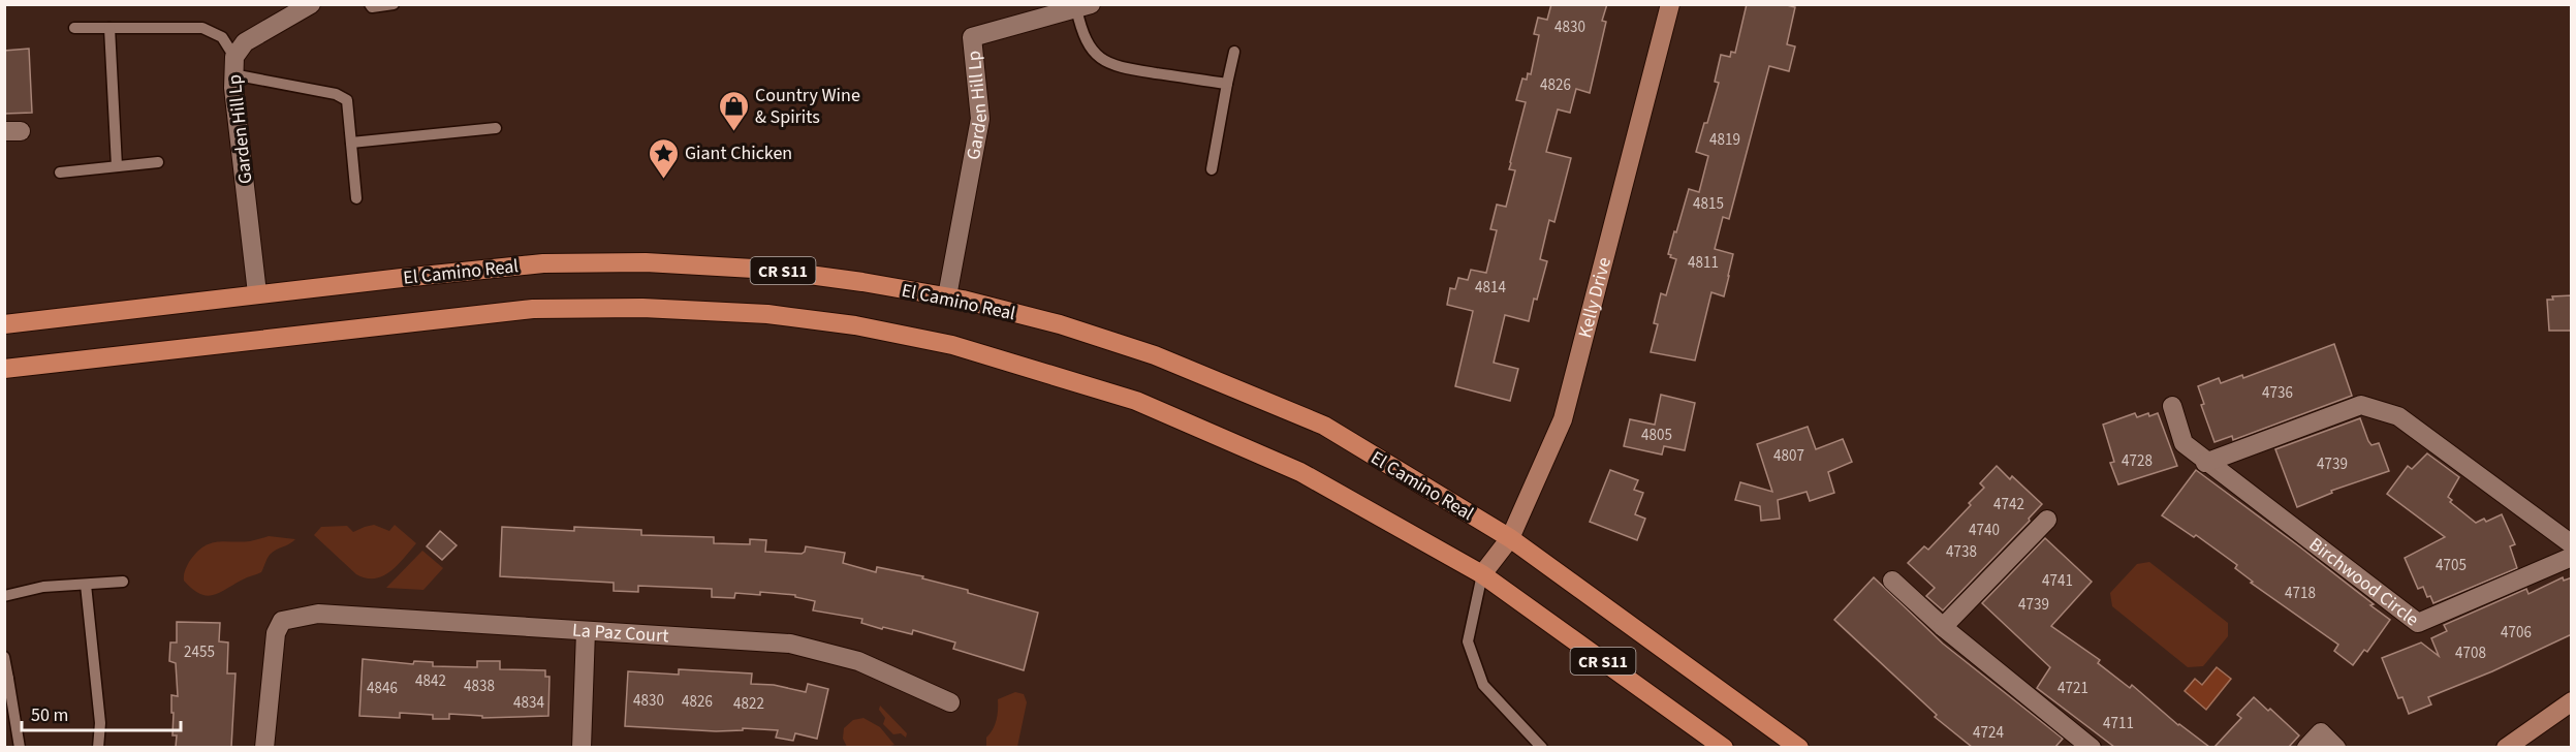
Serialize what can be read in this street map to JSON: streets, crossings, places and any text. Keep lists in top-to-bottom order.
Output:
{
  "streets": {
    "main road": ["CR S11", "El Camino Real"],
    "street": [
      "Garden Hill Lp",
      "Kelly Drive",
      "Birchwood Circle",
      "La Paz Court"
    ]
  },
  "crossings": [
    ["Garden Hill Lp", "El Camino Real"],
    ["CR S11", "Kelly Drive"],
    ["El Camino Real", "Kelly Drive"]
  ],
  "places": {
    "shop": ["Country Wine & Spirits"],
    "place": ["Giant Chicken"]
  },
  "house_numbers": [
    "4830",
    "4826",
    "4819",
    "4815",
    "4811",
    "4814",
    "4736",
    "4805",
    "4807",
    "4728",
    "4739",
    "4742",
    "4740",
    "4738",
    "4705",
    "4741",
    "4718",
    "4739",
    "4706",
    "2455",
    "4708",
    "4842",
    "4838",
    "4846",
    "4721",
    "4830",
    "4826",
    "4834",
    "4822",
    "4711",
    "4724"
  ],
  "scale_bar": "50 m"
}
